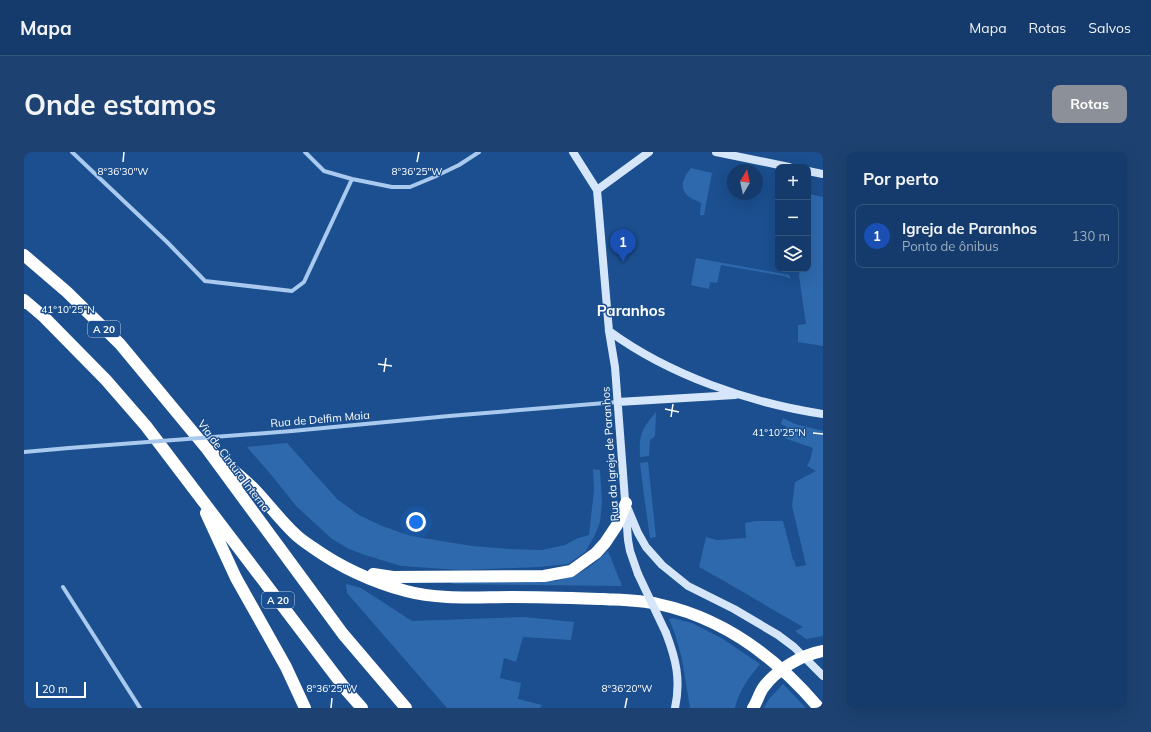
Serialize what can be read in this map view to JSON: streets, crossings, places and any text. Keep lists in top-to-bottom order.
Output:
{
  "streets": {
    "highway": ["A 20", "Via de Cintura Interna"],
    "main road": ["Rua da Igreja de Paranhos"],
    "street": ["Rua de Delfim Maia"]
  },
  "crossings": [
    ["Rua de Delfim Maia", "Rua da Igreja de Paranhos"]
  ],
  "districts": ["Paranhos"],
  "scale_bar": "20 m",
  "north": "top",
  "page": {
    "header": "Mapa",
    "nav": ["Mapa", "Rotas", "Salvos"],
    "buttons": "Rotas",
    "title": "Onde estamos",
    "heading": "Por perto",
    "map_buttons": ["+", "−"],
    "list": [
      {
        "mark": "1",
        "name": "Igreja de Paranhos",
        "note": "Ponto de ônibus",
        "value": "130 m"
      }
    ],
    "pins": "1",
    "scale": "20 m"
  },
  "coordinates": [
    "8°36'30\"W",
    "8°36'25\"W",
    "41°10'25\"N",
    "8°36'20\"W"
  ]
}
